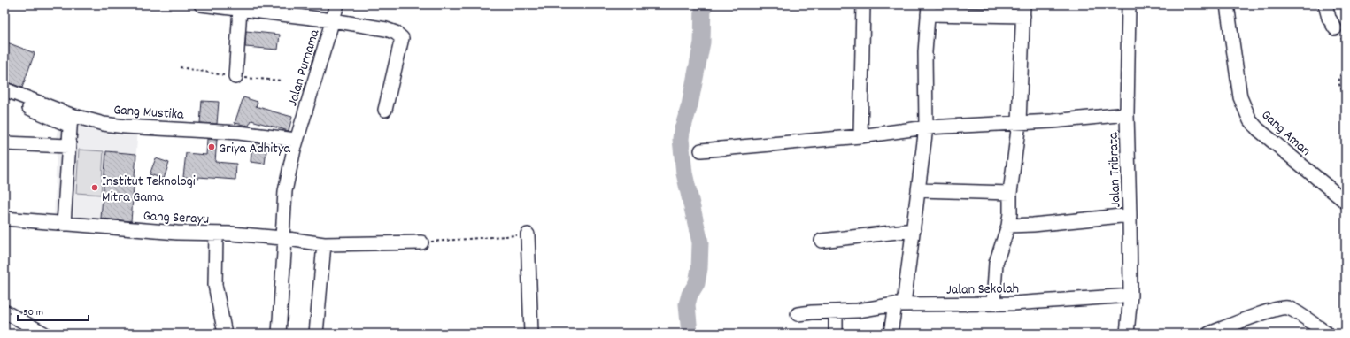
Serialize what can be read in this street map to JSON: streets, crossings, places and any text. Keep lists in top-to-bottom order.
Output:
{
  "streets": {
    "street": [
      "Jalan Purnama",
      "Gang Mustika",
      "Gang Aman",
      "Jalan Tribrata",
      "Gang Serayu",
      "Jalan Sekolah"
    ]
  },
  "crossings": [
    ["Jalan Purnama", "Gang Mustika"],
    ["Jalan Purnama", "Gang Serayu"],
    ["Jalan Tribrata", "Jalan Sekolah"]
  ],
  "places": ["Griya Adhitya", "Institut Teknologi Mitra Gama"],
  "scale_bar": "50 m"
}
